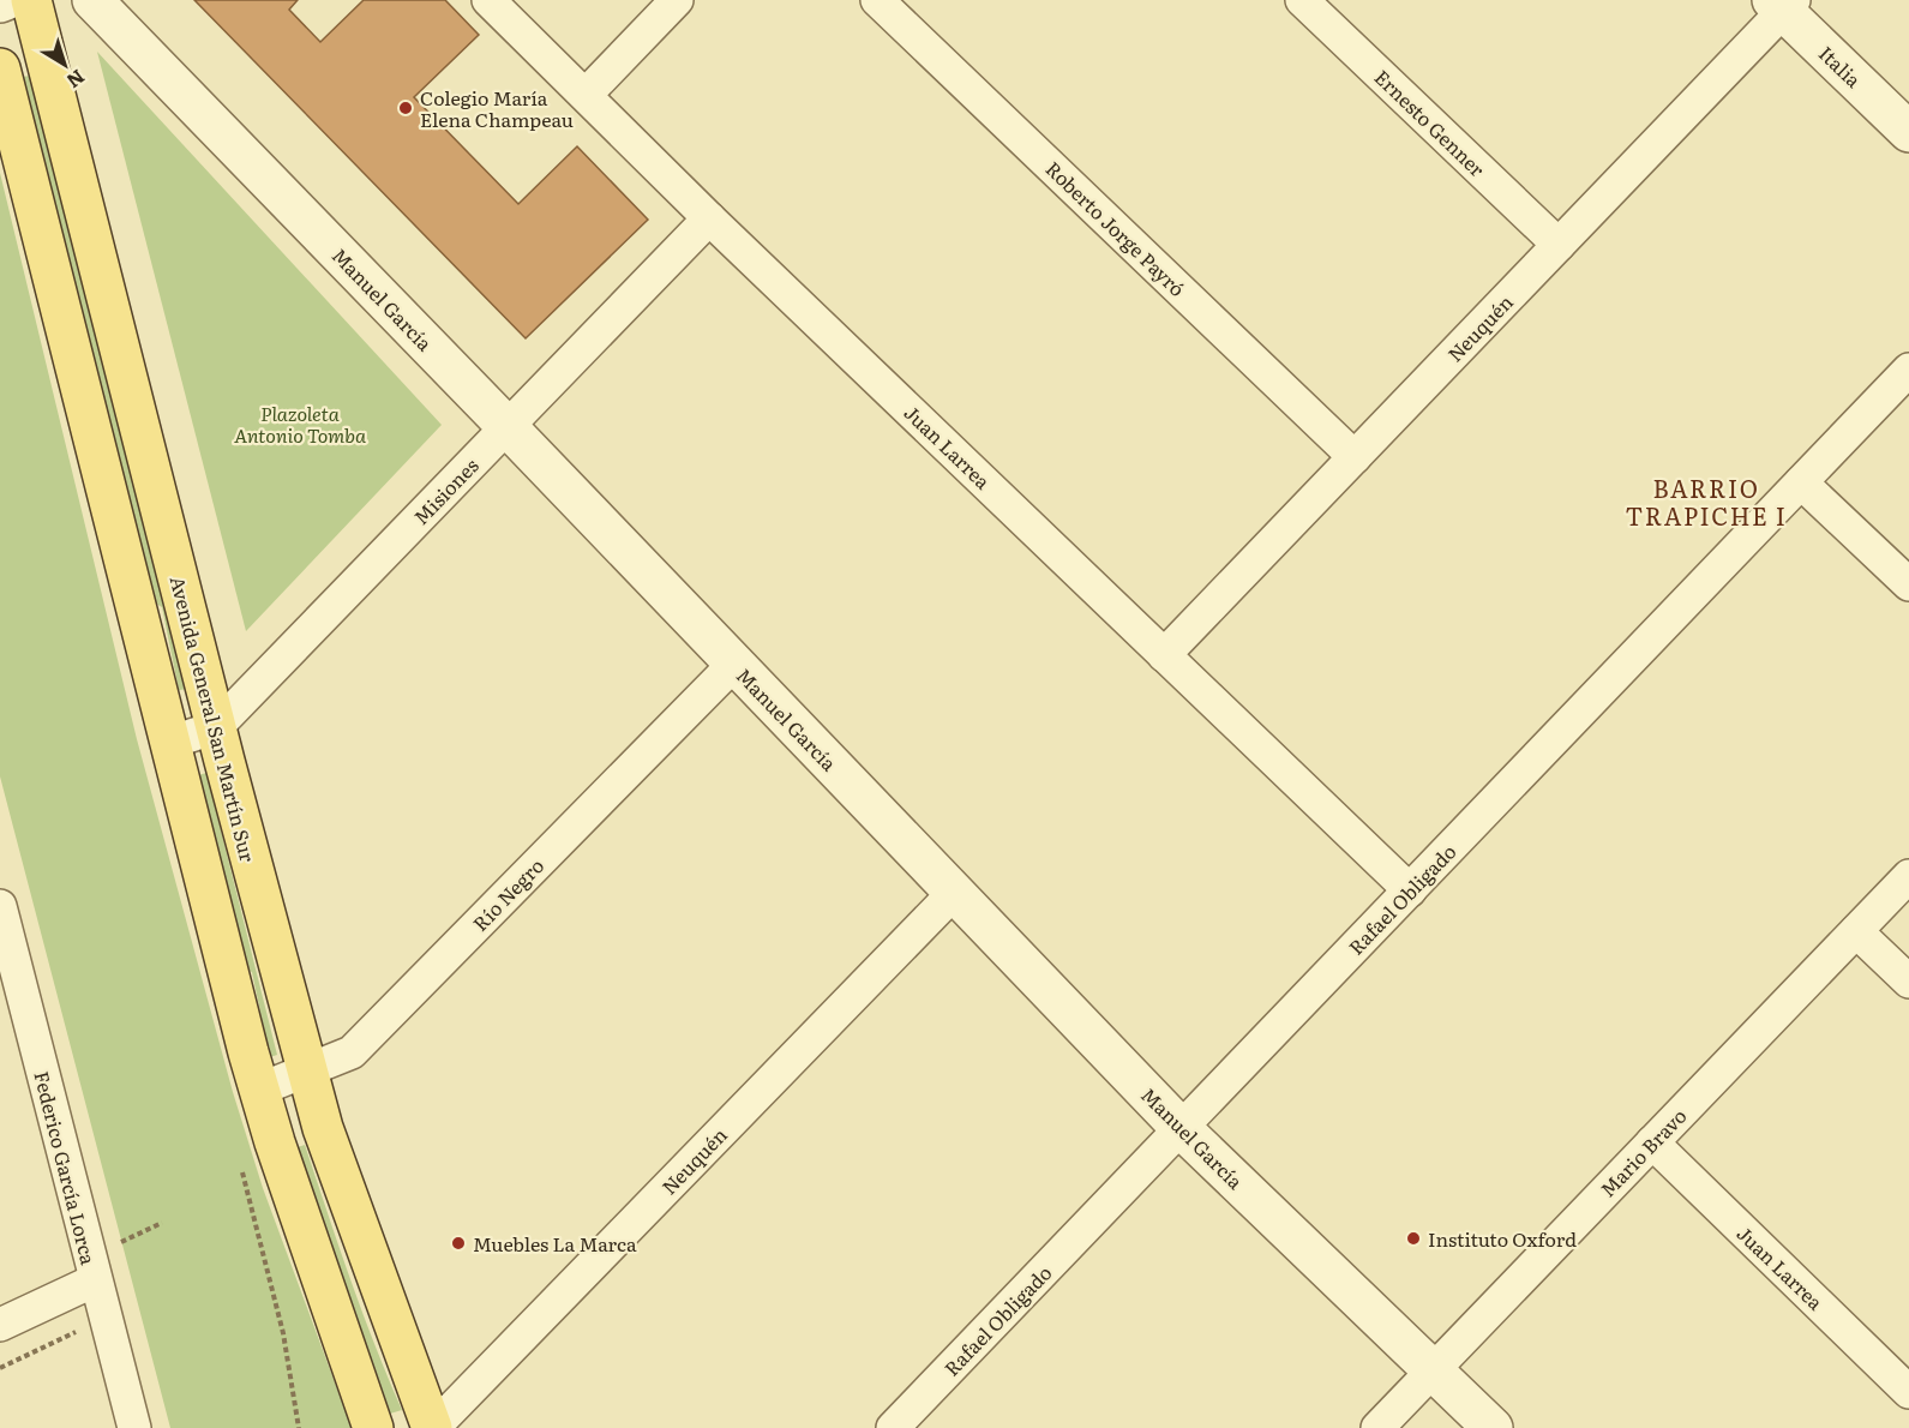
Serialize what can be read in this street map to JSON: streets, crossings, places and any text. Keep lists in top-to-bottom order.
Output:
{
  "streets": {
    "main road": ["Avenida General San Martín Sur"],
    "street": [
      "Italia",
      "Ernesto Genner",
      "Roberto Jorge Payró",
      "Manuel García",
      "Neuquén",
      "Juan Larrea",
      "Misiones",
      "Río Negro",
      "Rafael Obligado",
      "Mario Bravo",
      "Federico García Lorca"
    ]
  },
  "crossings": [
    ["Italia", "Neuquén"],
    ["Ernesto Genner", "Neuquén"],
    ["Roberto Jorge Payró", "Neuquén"],
    ["Manuel García", "Neuquén"],
    ["Manuel García", "Misiones"],
    ["Manuel García", "Río Negro"],
    ["Manuel García", "Rafael Obligado"],
    ["Manuel García", "Mario Bravo"],
    ["Neuquén", "Juan Larrea"],
    ["Neuquén", "Avenida General San Martín Sur"],
    ["Juan Larrea", "Misiones"],
    ["Juan Larrea", "Rafael Obligado"],
    ["Juan Larrea", "Mario Bravo"],
    ["Misiones", "Avenida General San Martín Sur"],
    ["Avenida General San Martín Sur", "Río Negro"]
  ],
  "districts": ["BARRIO TRAPICHE I"],
  "parks": ["Plazoleta Antonio Tomba"],
  "places": ["Colegio María Elena Champeau", "Instituto Oxford", "Muebles La Marca"],
  "north": "bottom right"
}
